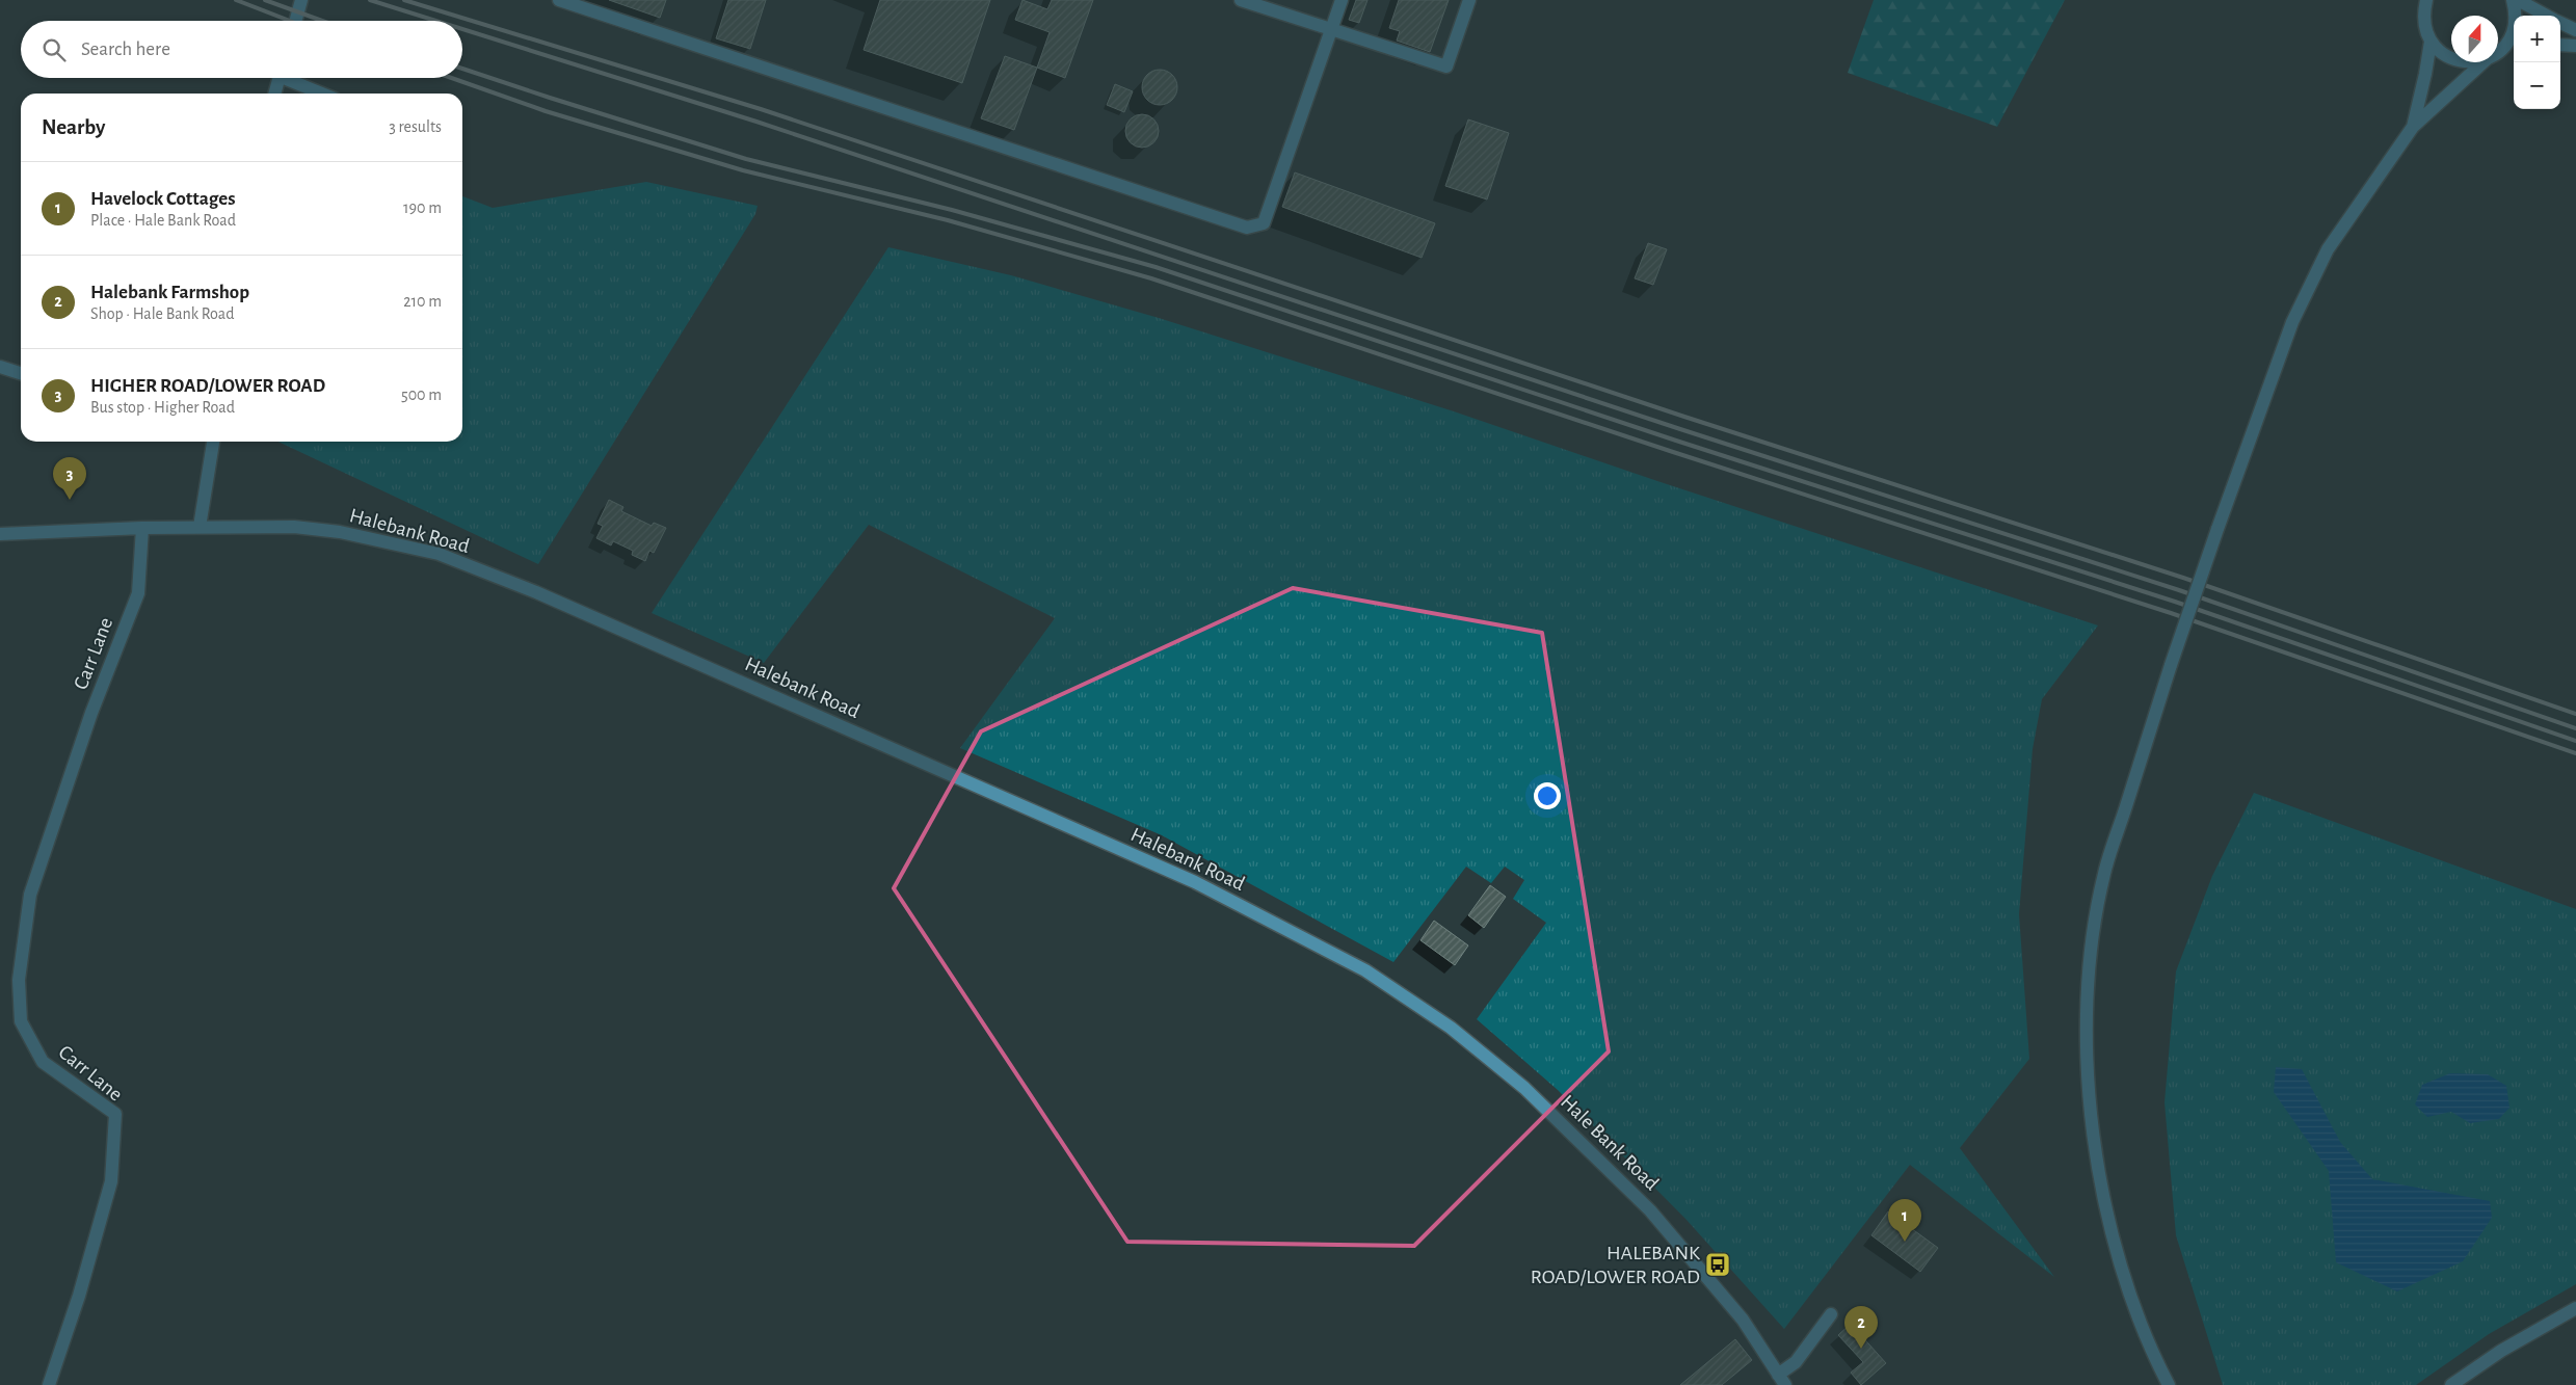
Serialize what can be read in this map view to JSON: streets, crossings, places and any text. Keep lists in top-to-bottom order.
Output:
{
  "streets": {
    "street": ["Halebank Road", "Carr Lane", "Hale Bank Road"]
  },
  "crossings": [
    ["Halebank Road", "Carr Lane"],
    ["Halebank Road", "Hale Bank Road"]
  ],
  "places": {
    "bus stop": ["HALEBANK ROAD/LOWER ROAD"]
  },
  "north": "top",
  "page": {
    "map_buttons": ["+", "−"],
    "search": "Search here",
    "heading": ["Nearby", "3 results"],
    "list": [
      {
        "mark": "1",
        "name": "Havelock Cottages",
        "note": "Place · Hale Bank Road",
        "value": "190 m"
      },
      {
        "mark": "2",
        "name": "Halebank Farmshop",
        "note": "Shop · Hale Bank Road",
        "value": "210 m"
      },
      {
        "mark": "3",
        "name": "HIGHER ROAD/LOWER ROAD",
        "note": "Bus stop · Higher Road",
        "value": "500 m"
      }
    ],
    "pins": ["3", "1", "2"]
  }
}
